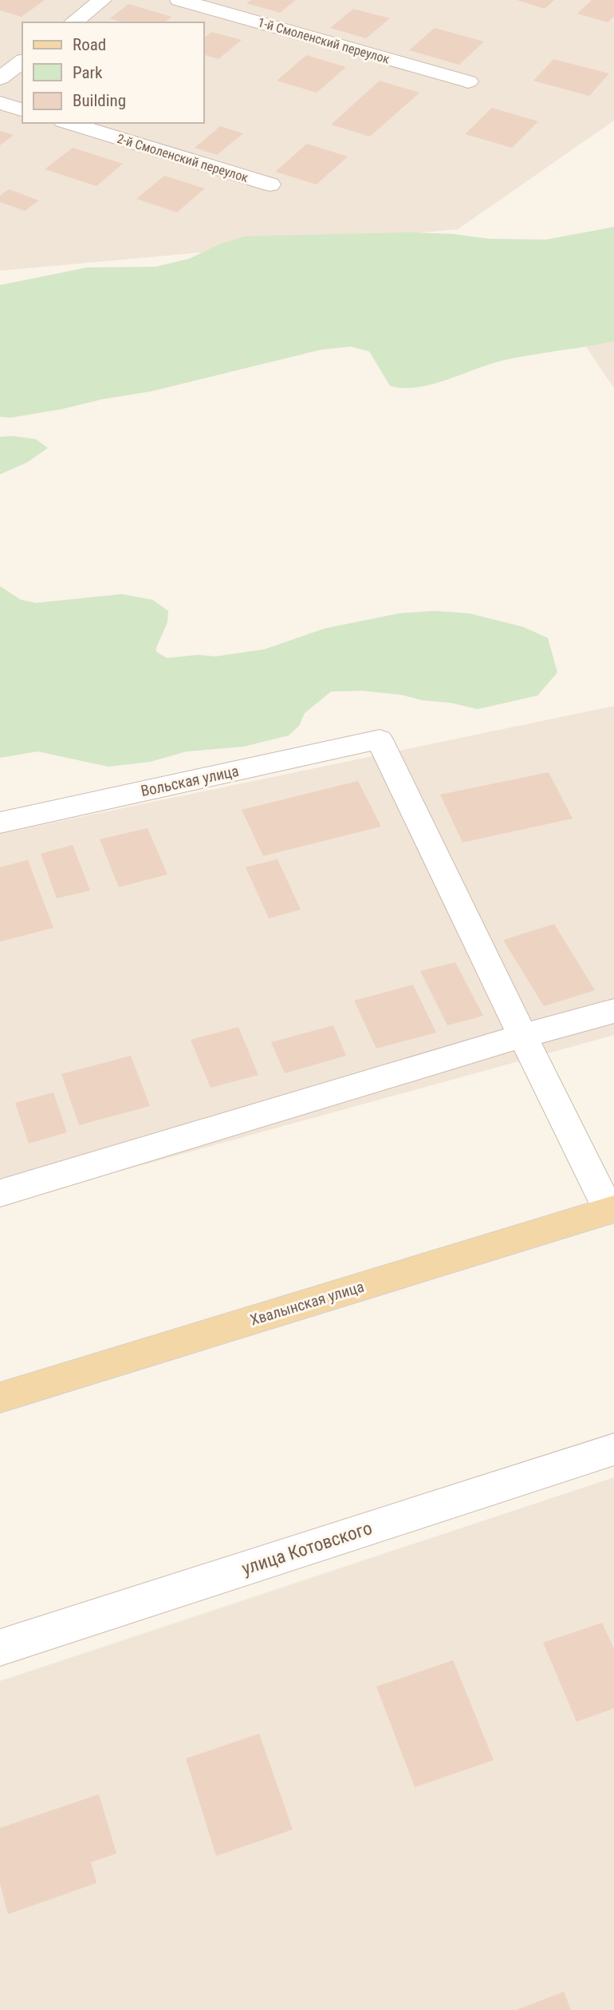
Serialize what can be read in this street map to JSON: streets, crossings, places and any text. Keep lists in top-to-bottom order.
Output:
{
  "streets": {
    "main road": ["Хвалынская улица"],
    "street": [
      "1-й Смоленский переулок",
      "2-й Смоленский переулок",
      "Вольская улица",
      "улица Котовского"
    ]
  },
  "legend": ["Road", "Park", "Building"]
}
